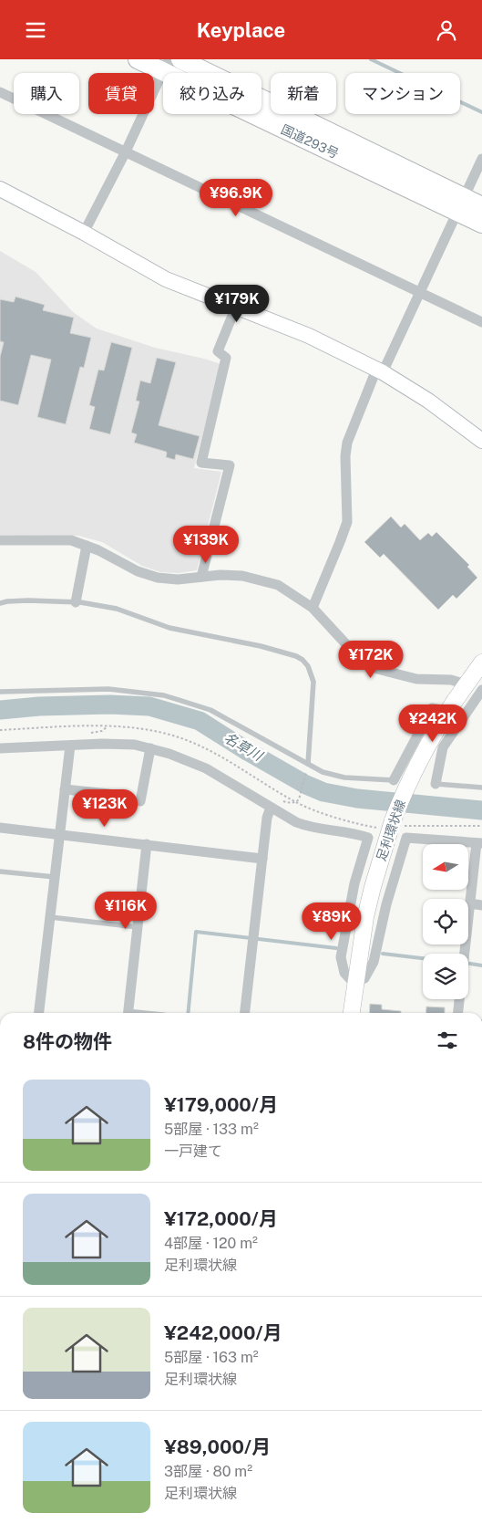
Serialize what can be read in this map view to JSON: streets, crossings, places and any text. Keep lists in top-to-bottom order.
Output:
{
  "streets": {
    "highway": ["国道293号"],
    "main road": ["足利環状線"]
  },
  "water": ["名草川"],
  "north": "left",
  "page": {
    "header": "Keyplace",
    "chip": [
      "購入",
      "賃貸",
      "絞り込み",
      "新着",
      "マンション"
    ],
    "price": [
      "¥96.9K",
      "¥179K",
      "¥139K",
      "¥172K",
      "¥242K",
      "¥123K",
      "¥116K",
      "¥89K"
    ],
    "heading": "8件の物件",
    "list": [
      {
        "name": "¥179,000/月",
        "note": "5部屋 · 133 m² · 一戸建て"
      },
      {
        "name": "¥172,000/月",
        "note": "4部屋 · 120 m² · 足利環状線"
      },
      {
        "name": "¥242,000/月",
        "note": "5部屋 · 163 m² · 足利環状線"
      },
      {
        "name": "¥89,000/月",
        "note": "3部屋 · 80 m² · 足利環状線"
      }
    ]
  }
}
